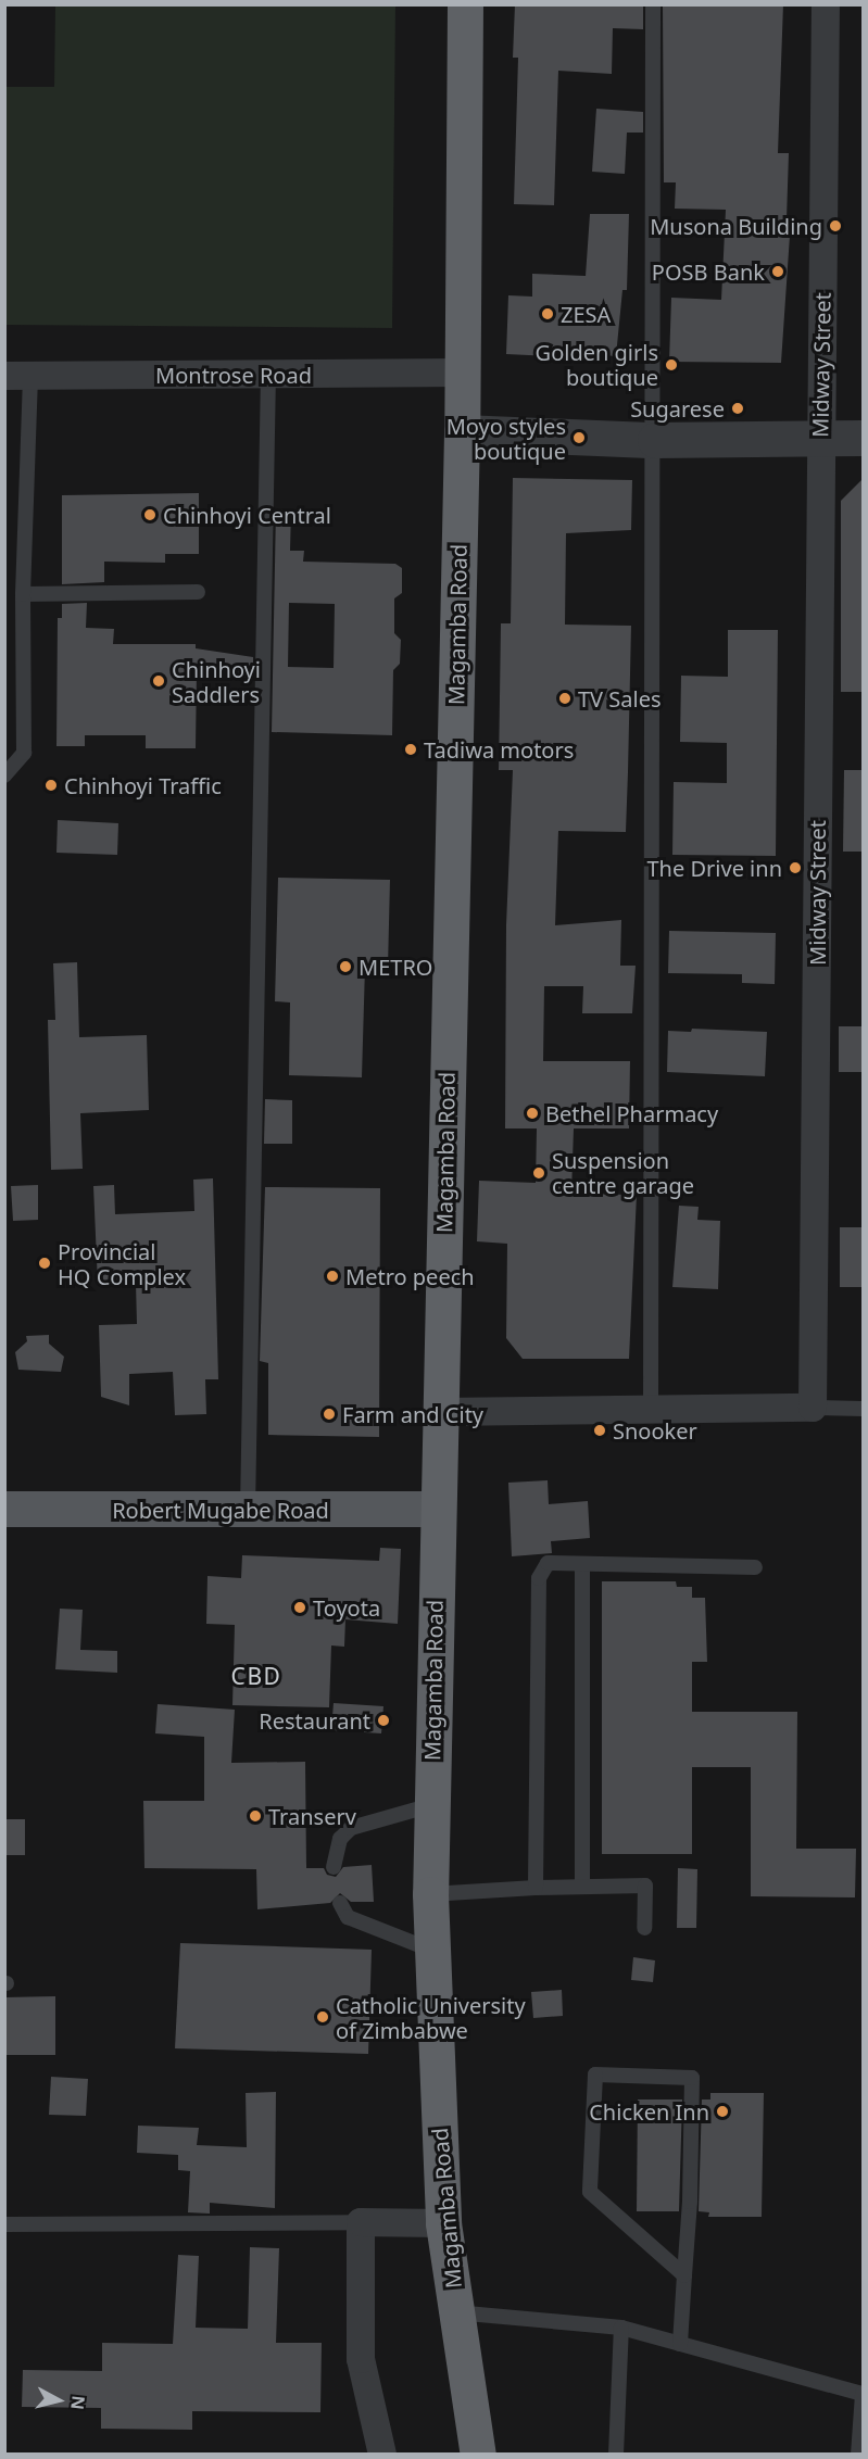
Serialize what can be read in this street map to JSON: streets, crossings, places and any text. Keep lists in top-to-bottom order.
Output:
{
  "streets": {
    "highway": ["Magamba Road"],
    "main road": ["Robert Mugabe Road"],
    "street": ["Midway Street", "Montrose Road"]
  },
  "crossings": [
    ["Montrose Road", "Magamba Road"],
    ["Magamba Road", "Robert Mugabe Road"]
  ],
  "districts": ["CBD"],
  "places": [
    "Musona Building",
    "POSB Bank",
    "ZESA",
    "Golden girls boutique",
    "Sugarese",
    "Moyo styles boutique",
    "Chinhoyi Central",
    "Chinhoyi Saddlers",
    "TV Sales",
    "Tadiwa motors",
    "Chinhoyi Traffic",
    "The Drive inn",
    "METRO",
    "Bethel Pharmacy",
    "Suspension centre garage",
    "Provincial HQ Complex",
    "Metro peech",
    "Farm and City",
    "Snooker",
    "Toyota",
    "Restaurant",
    "Transerv",
    "Catholic University of Zimbabwe",
    "Chicken Inn"
  ],
  "north": "right"
}
